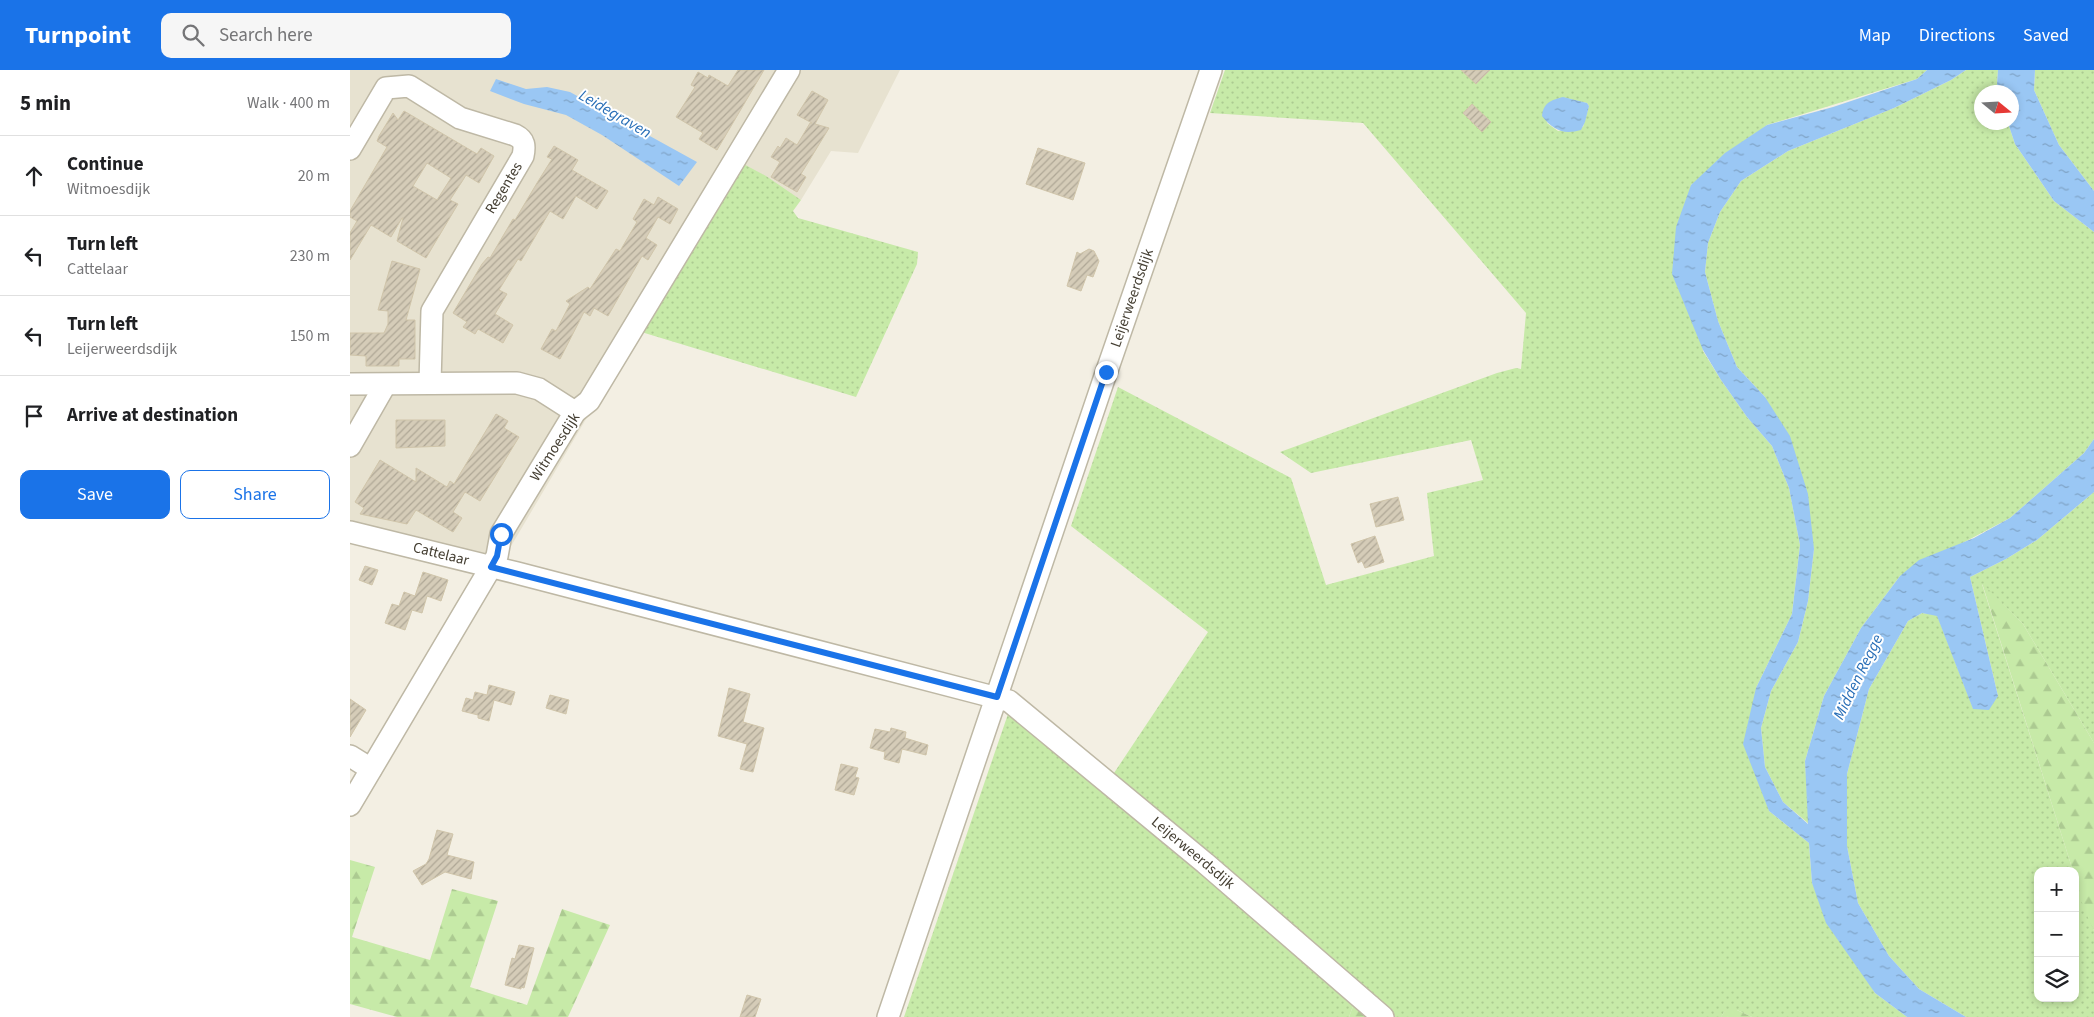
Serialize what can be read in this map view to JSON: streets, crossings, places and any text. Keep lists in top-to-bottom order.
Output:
{
  "streets": {
    "street": [
      "Regentes",
      "Leijerweerdsdijk",
      "Witmoesdijk",
      "Cattelaar"
    ]
  },
  "crossings": [
    ["Leijerweerdsdijk", "Cattelaar"],
    ["Witmoesdijk", "Cattelaar"]
  ],
  "water": ["Leidegraven", "Midden Regge"],
  "north": "right",
  "page": {
    "header": "Turnpoint",
    "search": "Search here",
    "nav": ["Map", "Directions", "Saved"],
    "heading": ["5 min", "Walk · 400 m"],
    "list": [
      ["Continue", "Witmoesdijk", "20 m"],
      ["Turn left", "Cattelaar", "230 m"],
      ["Turn left", "Leijerweerdsdijk", "150 m"],
      "Arrive at destination"
    ],
    "buttons": ["Save", "Share"],
    "map_buttons": ["+", "−"]
  }
}
